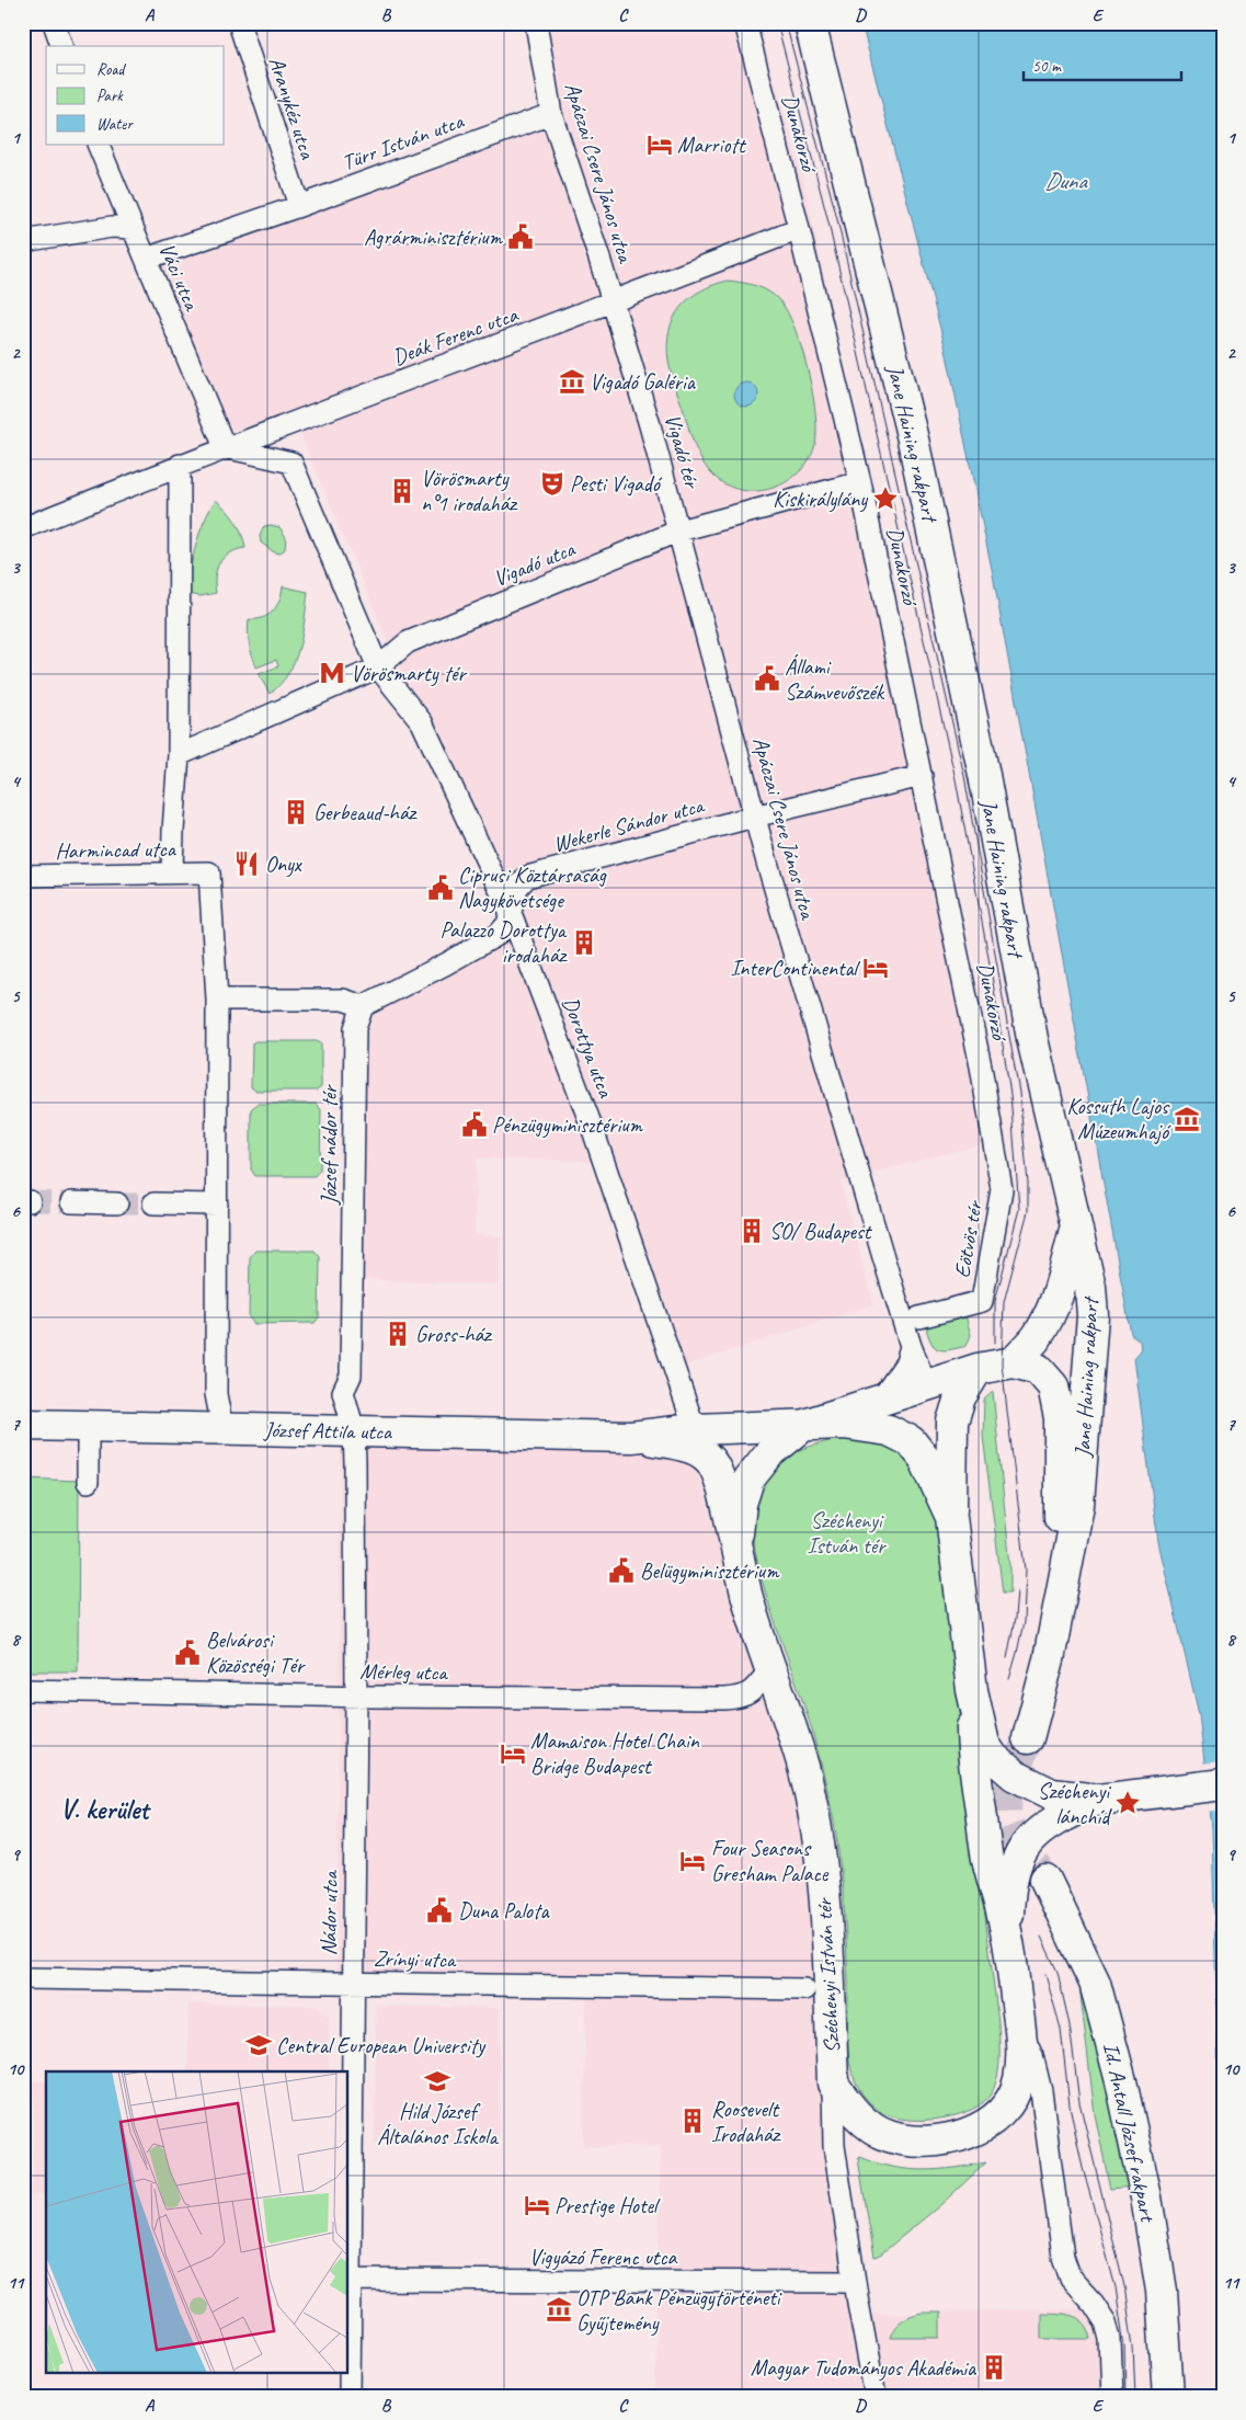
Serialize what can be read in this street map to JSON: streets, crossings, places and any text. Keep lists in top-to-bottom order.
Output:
{
  "streets": {
    "street": [
      "Aranykéz utca",
      "Dunakorzó",
      "Türr István utca",
      "Apáczai Csere János utca",
      "Váci utca",
      "Deák Ferenc utca",
      "Jane Haining rakpart",
      "Vigadó tér",
      "Vigadó utca",
      "Wekerle Sándor utca",
      "Harmincad utca",
      "Dorottya utca",
      "József nádor tér",
      "Eötvös tér",
      "József Attila utca",
      "Mérleg utca",
      "Nádor utca",
      "Zrínyi utca",
      "Széchenyi István tér",
      "Id. Antall József rakpart",
      "Vigyázó Ferenc utca"
    ]
  },
  "crossings": [
    ["Aranykéz utca", "Türr István utca"],
    ["Dunakorzó", "Wekerle Sándor utca"],
    ["Dunakorzó", "Eötvös tér"],
    ["Türr István utca", "Apáczai Csere János utca"],
    ["Türr István utca", "Váci utca"],
    ["Apáczai Csere János utca", "Deák Ferenc utca"],
    ["Apáczai Csere János utca", "Vigadó tér"],
    ["Apáczai Csere János utca", "Vigadó utca"],
    ["Apáczai Csere János utca", "Wekerle Sándor utca"],
    ["Váci utca", "Deák Ferenc utca"],
    ["Deák Ferenc utca", "Vigadó tér"],
    ["Vigadó tér", "Vigadó utca"],
    ["Vigadó utca", "Dorottya utca"],
    ["Wekerle Sándor utca", "Dorottya utca"],
    ["Wekerle Sándor utca", "József nádor tér"],
    ["József nádor tér", "József Attila utca"],
    ["József nádor tér", "Nádor utca"],
    ["József Attila utca", "Nádor utca"],
    ["József Attila utca", "Széchenyi István tér"],
    ["Mérleg utca", "Nádor utca"],
    ["Mérleg utca", "Széchenyi István tér"],
    ["Nádor utca", "Zrínyi utca"],
    ["Nádor utca", "Vigyázó Ferenc utca"],
    ["Széchenyi István tér", "Vigyázó Ferenc utca"]
  ],
  "districts": ["V. kerület"],
  "water": ["Duna"],
  "parks": ["Széchenyi István tér"],
  "places": {
    "hotel": [
      "Marriott",
      "InterContinental",
      "Mamaison Hotel Chain Bridge Budapest",
      "Four Seasons Gresham Palace",
      "Prestige Hotel"
    ],
    "public building": [
      "Agrárminisztérium",
      "Állami Számvevőszék",
      "Ciprusi Köztársaság Nagykövetsége",
      "Pénzügyminisztérium",
      "Belügyminisztérium",
      "Belvárosi Közösségi Tér",
      "Duna Palota"
    ],
    "museum": ["Vigadó Galéria", "Kossuth Lajos Múzeumhajó", "OTP Bank Pénzügytörténeti Gyűjtemény"],
    "theatre": ["Pesti Vigadó"],
    "building": [
      "Vörösmarty n°1 irodaház",
      "Gerbeaud-ház",
      "Palazzo Dorottya irodaház",
      "SO/ Budapest",
      "Gross-ház",
      "Roosevelt Irodaház",
      "Magyar Tudományos Akadémia"
    ],
    "place": ["Kiskirálylány", "Széchenyi lánchíd"],
    "metro station": ["Vörösmarty tér"],
    "restaurant": ["Onyx"],
    "school or university": ["Central European University", "Hild József Általános Iskola"]
  },
  "legend": ["Road", "Park", "Water"],
  "scale_bar": "50 m",
  "grid": {
    "columns": [
      "A",
      "B",
      "C",
      "D",
      "E"
    ],
    "rows": [
      "1",
      "2",
      "3",
      "4",
      "5",
      "6",
      "7",
      "8",
      "9",
      "10",
      "11"
    ]
  }
}
